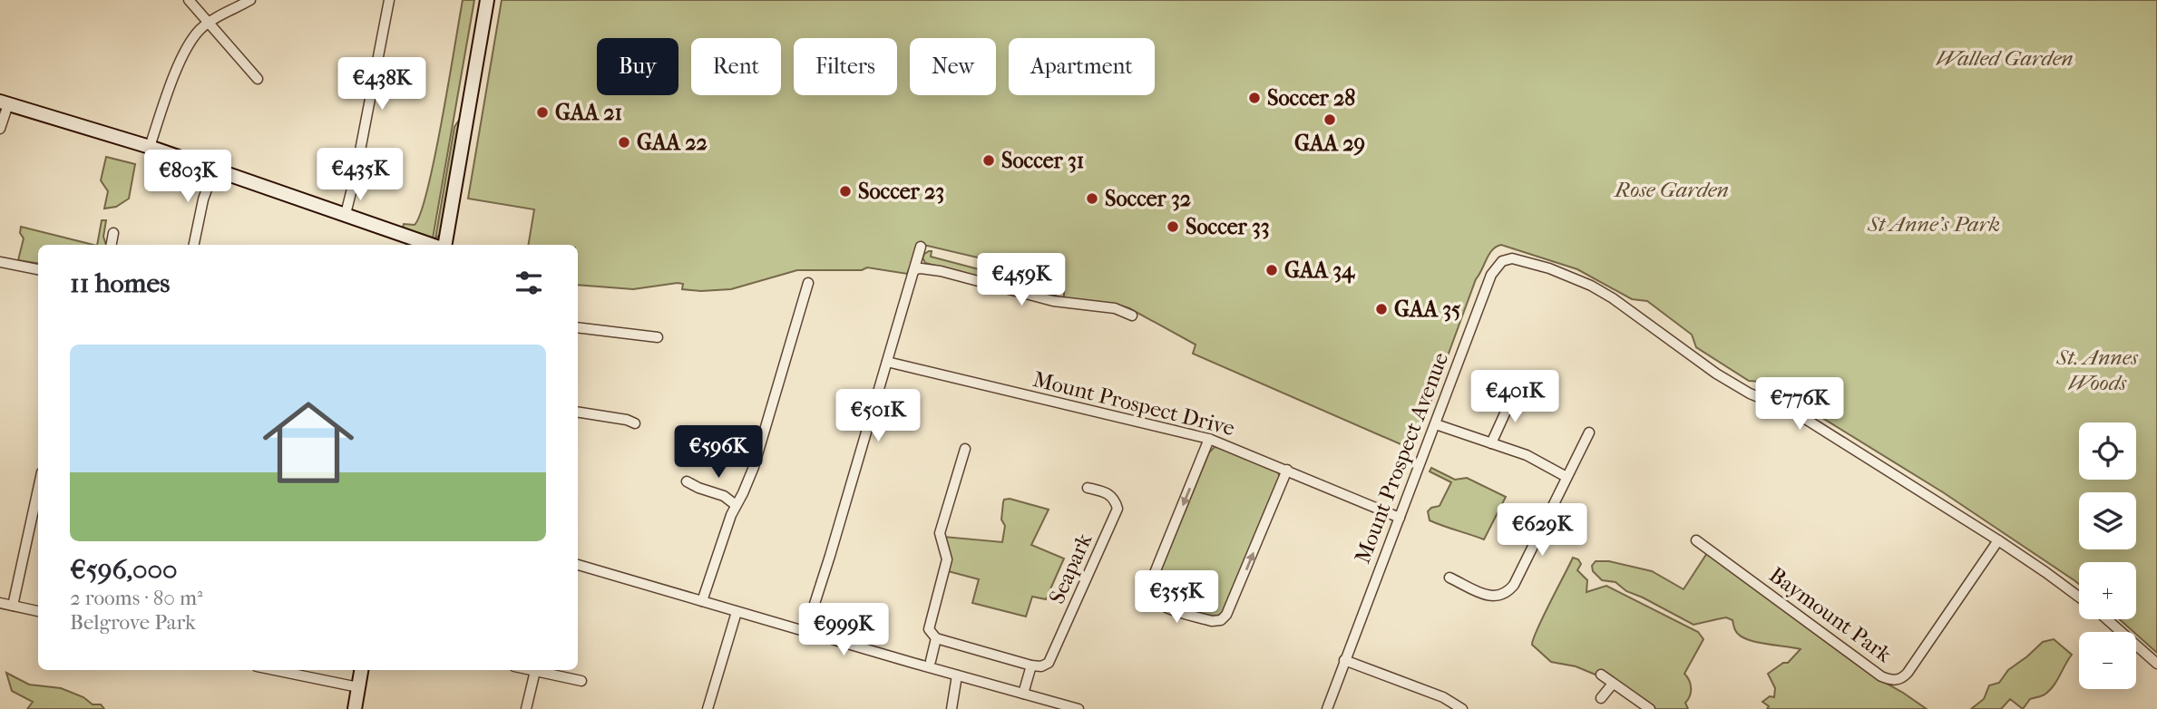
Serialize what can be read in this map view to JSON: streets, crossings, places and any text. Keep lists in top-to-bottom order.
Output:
{
  "streets": {
    "street": [
      "Mount Prospect Drive",
      "Mount Prospect Avenue",
      "Seapark",
      "Baymount Park"
    ]
  },
  "crossings": [
    ["Mount Prospect Drive", "Mount Prospect Avenue"],
    ["Mount Prospect Avenue", "Baymount Park"]
  ],
  "parks": [
    "Walled Garden",
    "Rose Garden",
    "St Anne's Park",
    "St. Annes Woods"
  ],
  "places": [
    "Soccer 28",
    "GAA 21",
    "GAA 29",
    "GAA 22",
    "Soccer 31",
    "Soccer 23",
    "Soccer 32",
    "Soccer 33",
    "GAA 34",
    "GAA 35"
  ],
  "page": {
    "chip": [
      "Buy",
      "Rent",
      "Filters",
      "New",
      "Apartment"
    ],
    "price": [
      "€438K",
      "€435K",
      "€803K",
      "€459K",
      "€401K",
      "€776K",
      "€501K",
      "€596K",
      "€629K",
      "€355K",
      "€999K"
    ],
    "heading": "11 homes",
    "list": [
      {
        "name": "€596,000",
        "note": "2 rooms · 80 m² · Belgrove Park"
      }
    ],
    "map_buttons": ["+", "−"]
  }
}
